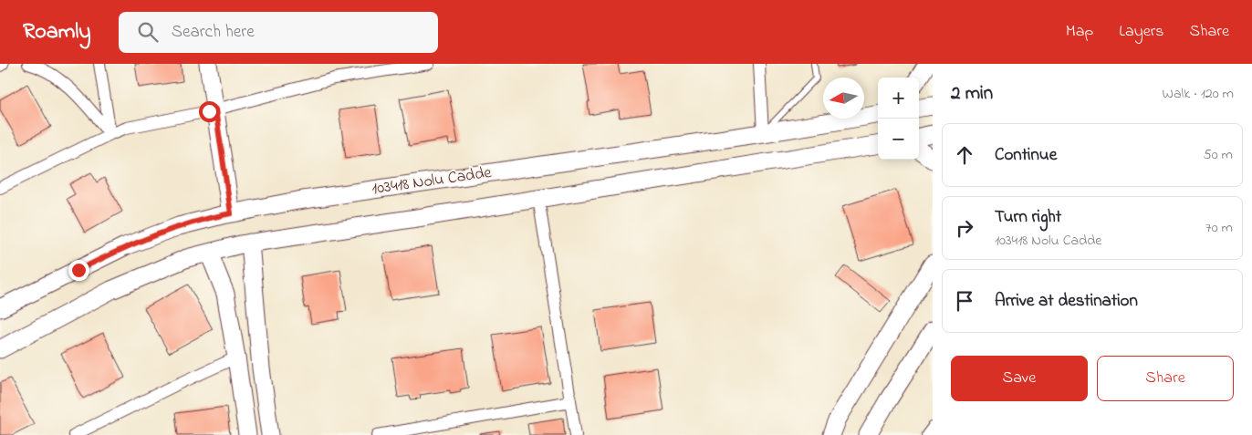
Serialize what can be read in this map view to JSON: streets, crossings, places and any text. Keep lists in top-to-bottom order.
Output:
{
  "streets": {
    "main road": ["103418 Nolu Cadde"]
  },
  "north": "left",
  "page": {
    "header": "Roamly",
    "search": "Search here",
    "nav": ["Map", "Layers", "Share"],
    "heading": ["2 min", "Walk · 120 m"],
    "map_buttons": ["+", "−"],
    "list": [
      ["Continue", "50 m"],
      ["Turn right", "103418 Nolu Cadde", "70 m"],
      "Arrive at destination"
    ],
    "buttons": ["Save", "Share"]
  }
}
